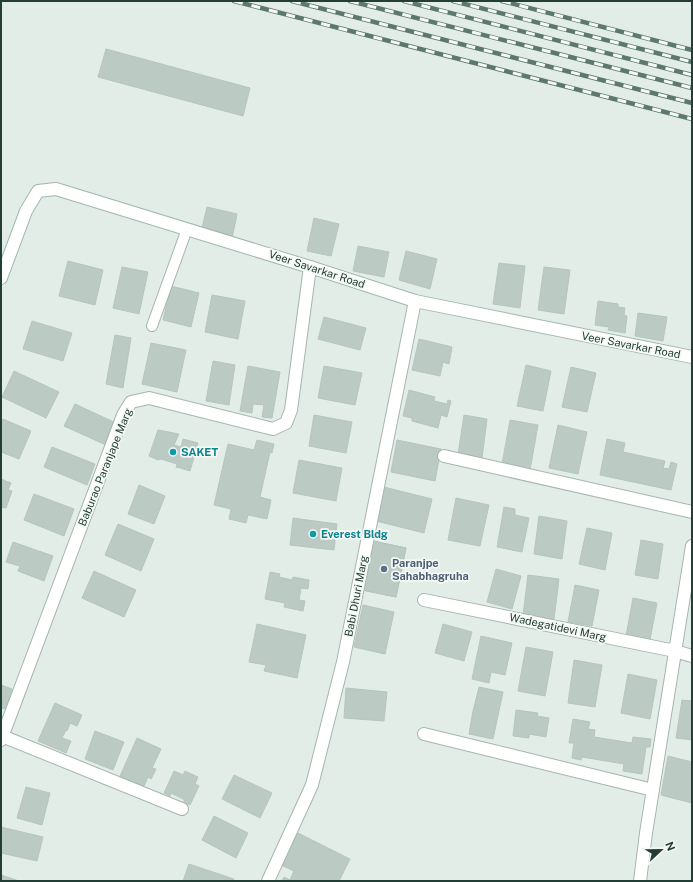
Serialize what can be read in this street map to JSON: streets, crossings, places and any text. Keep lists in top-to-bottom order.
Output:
{
  "streets": {
    "street": [
      "Veer Savarkar Road",
      "Baburao Paranjape Marg",
      "Babi Dhuri Marg",
      "Wadegatidevi Marg"
    ]
  },
  "crossings": [
    ["Veer Savarkar Road", "Baburao Paranjape Marg"],
    ["Veer Savarkar Road", "Babi Dhuri Marg"]
  ],
  "places": ["SAKET", "Everest Bldg", "Paranjpe Sahabhagruha"],
  "north": "right"
}
